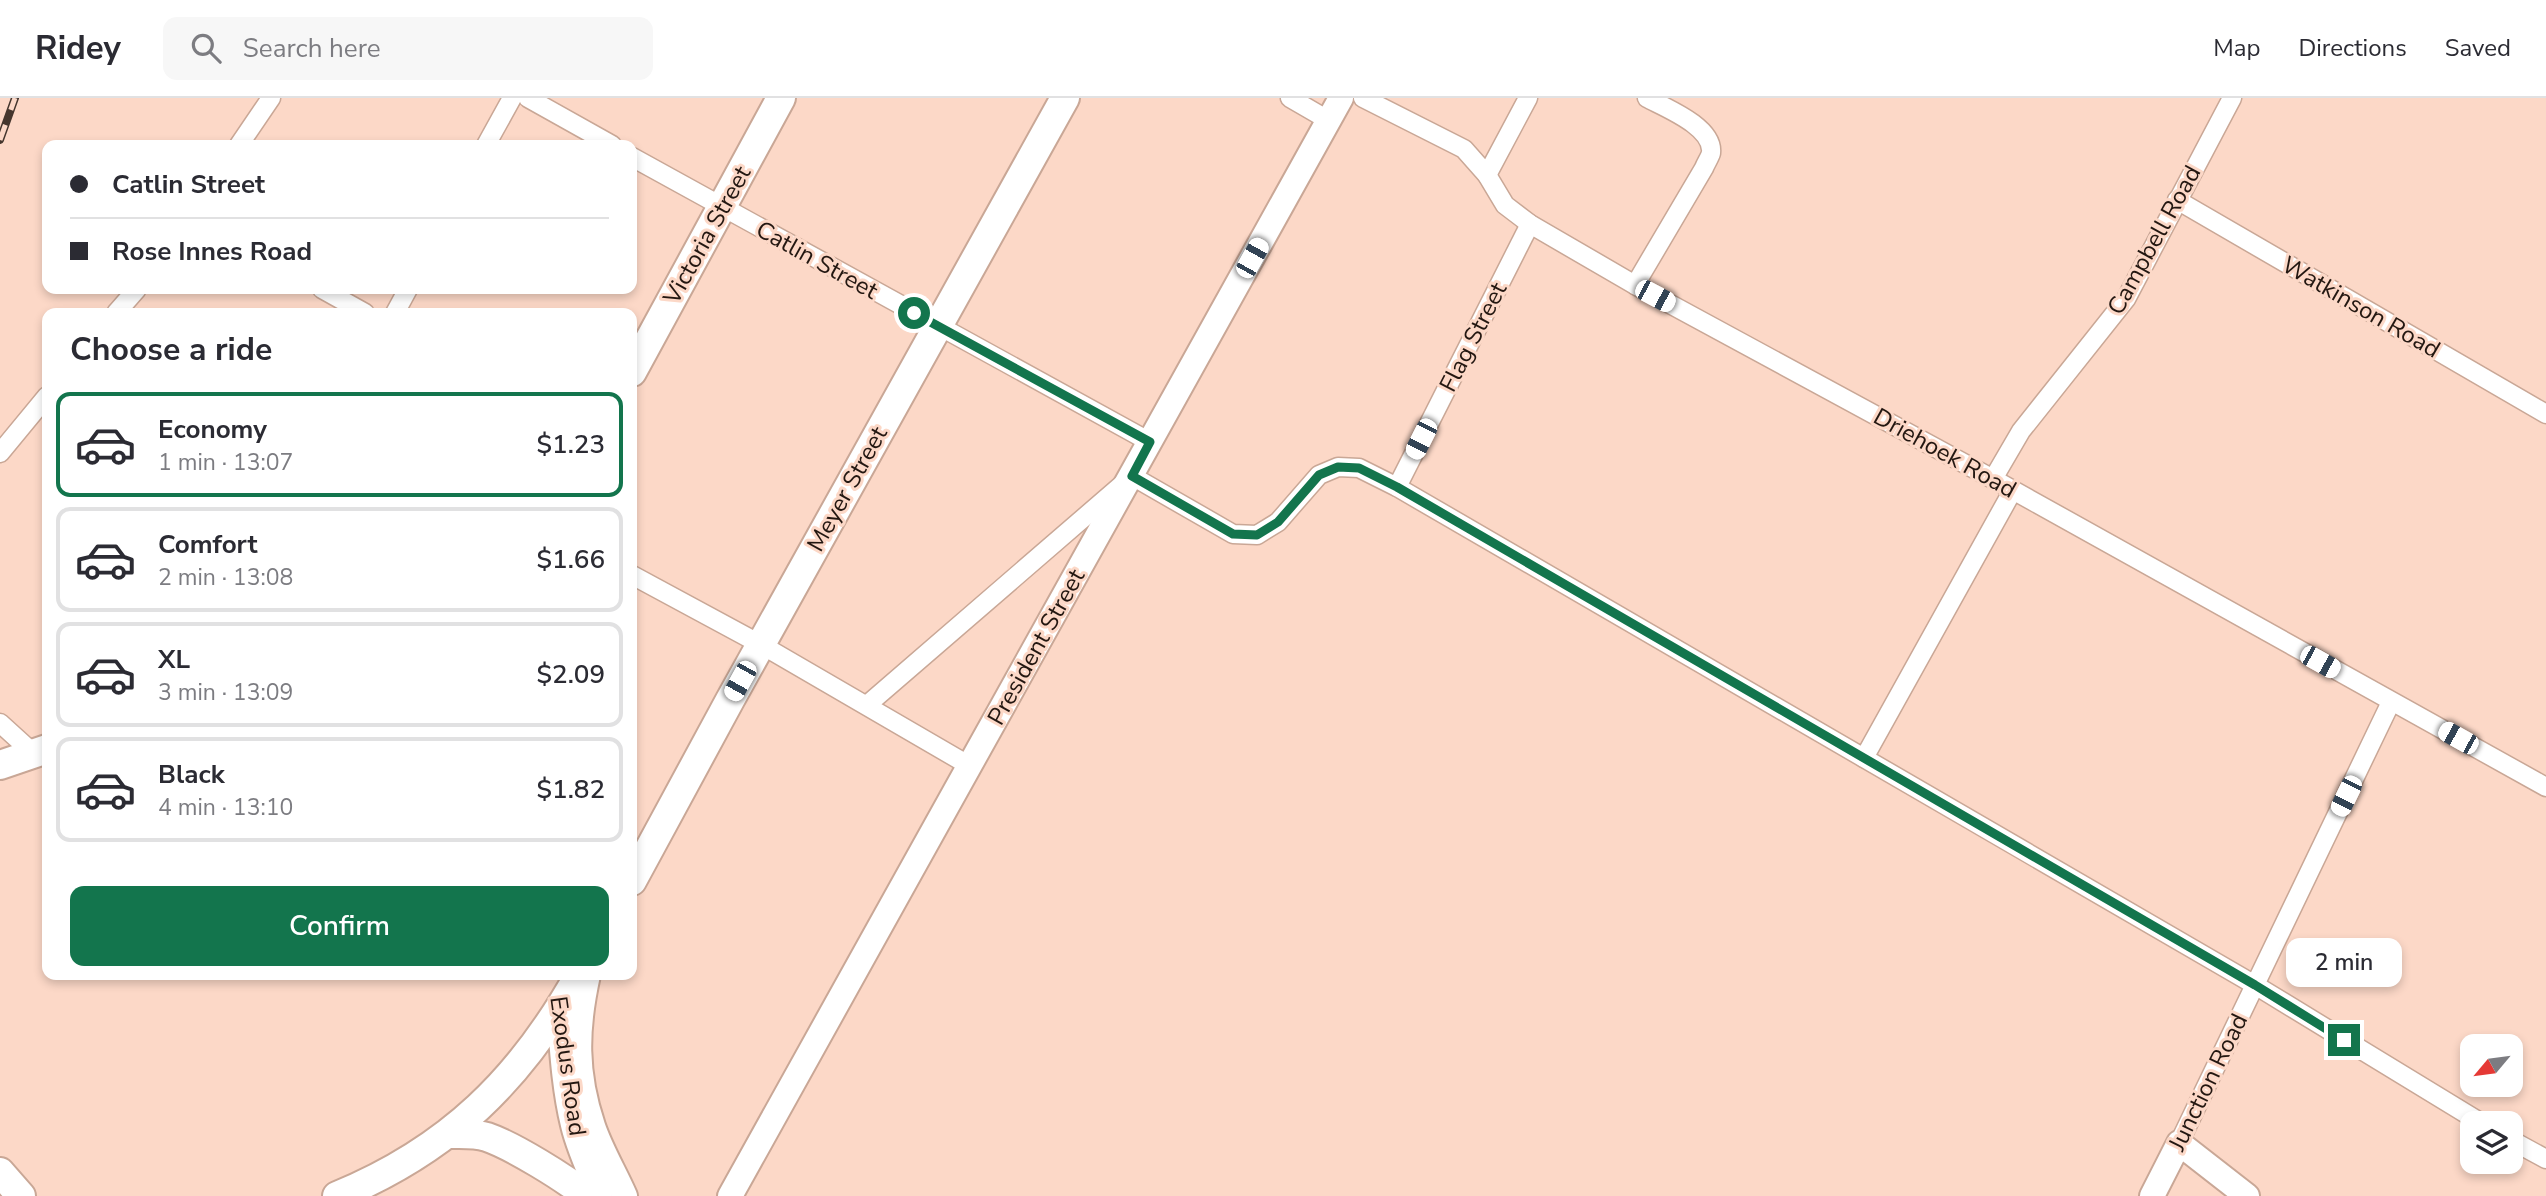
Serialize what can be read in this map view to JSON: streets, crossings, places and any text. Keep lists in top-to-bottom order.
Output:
{
  "streets": {
    "main road": ["Victoria Street", "Meyer Street", "Exodus Road"],
    "street": [
      "Campbell Road",
      "Catlin Street",
      "Watkinson Road",
      "Flag Street",
      "Driehoek Road",
      "President Street",
      "Junction Road"
    ]
  },
  "crossings": [
    ["Victoria Street", "Catlin Street"],
    ["Campbell Road", "Watkinson Road"],
    ["Campbell Road", "Driehoek Road"],
    ["Catlin Street", "Meyer Street"],
    ["Catlin Street", "President Street"],
    ["Flag Street", "Driehoek Road"],
    ["Driehoek Road", "Junction Road"]
  ],
  "north": "bottom left",
  "page": {
    "header": "Ridey",
    "search": "Search here",
    "nav": ["Map", "Directions", "Saved"],
    "banner": ["Catlin Street", "Rose Innes Road"],
    "heading": "Choose a ride",
    "list": [
      {
        "name": "Economy",
        "note": "1 min · 13:07",
        "value": "$1.23"
      },
      {
        "name": "Comfort",
        "note": "2 min · 13:08",
        "value": "$1.66"
      },
      {
        "name": "XL",
        "note": "3 min · 13:09",
        "value": "$2.09"
      },
      {
        "name": "Black",
        "note": "4 min · 13:10",
        "value": "$1.82"
      }
    ],
    "buttons": "Confirm",
    "bubble": "2 min"
  }
}
